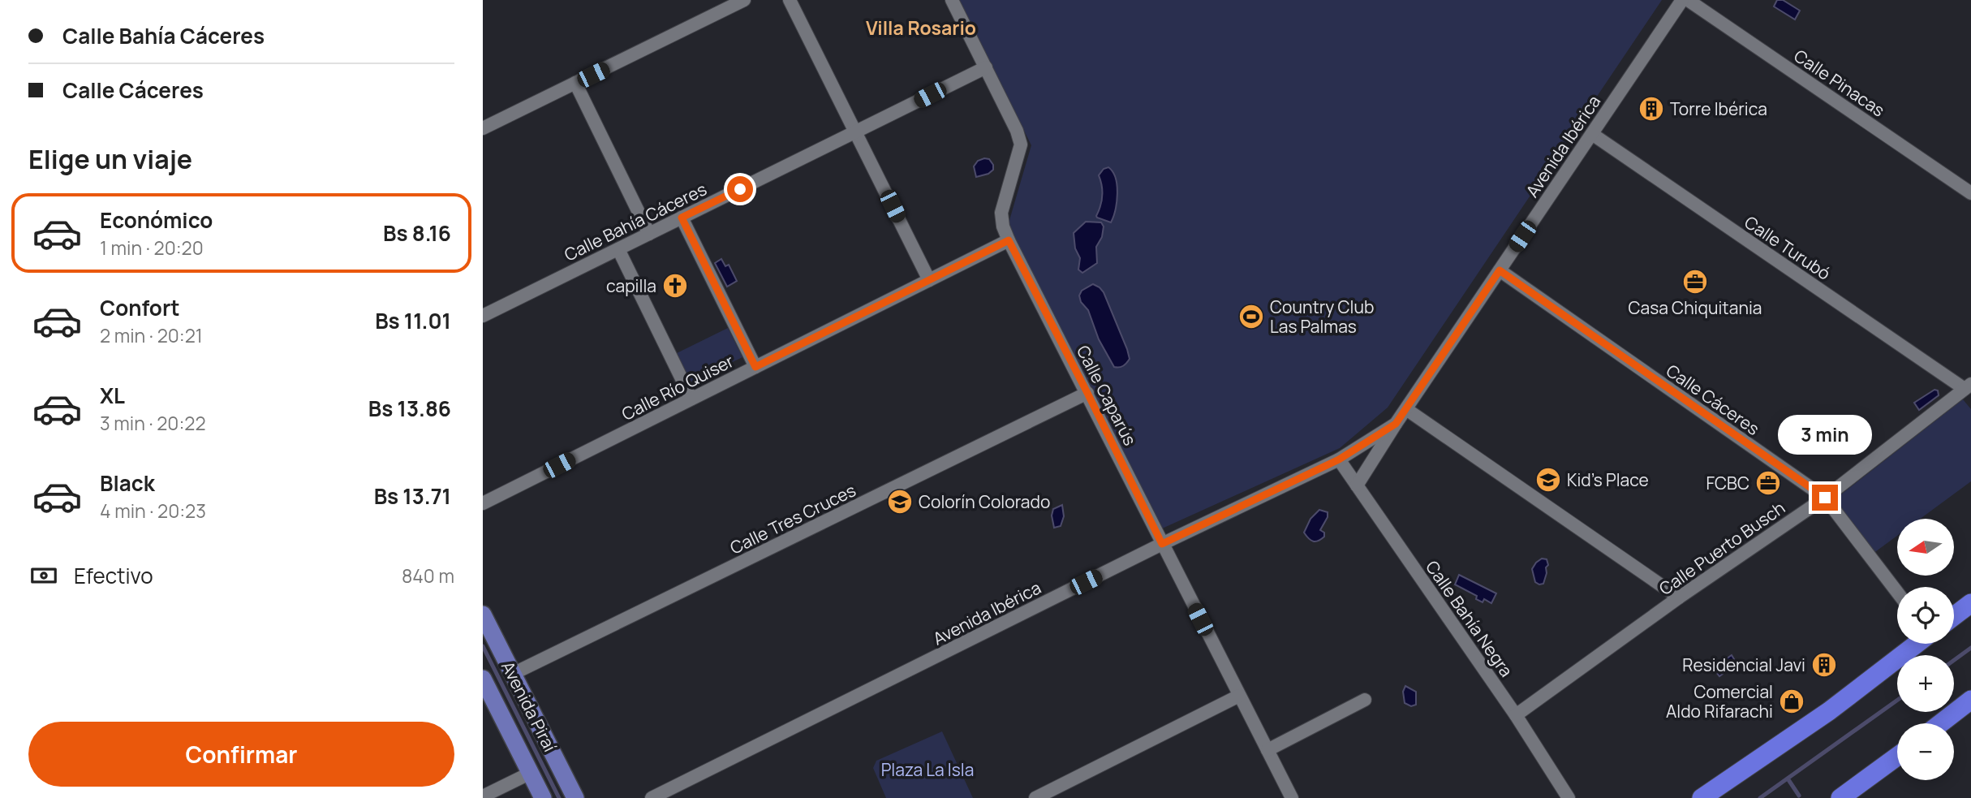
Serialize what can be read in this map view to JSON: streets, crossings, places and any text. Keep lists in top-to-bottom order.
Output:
{
  "streets": {
    "main road": ["Avenida Piraí"],
    "street": [
      "Calle Pinacas",
      "Avenida Ibérica",
      "Calle Bahía Cáceres",
      "Calle Turubó",
      "Calle Río Quiser",
      "Calle Caparús",
      "Calle Cáceres",
      "Calle Tres Cruces",
      "Calle Puerto Busch",
      "Calle Bahía Negra"
    ]
  },
  "crossings": [
    ["Avenida Ibérica", "Calle Turubó"],
    ["Avenida Ibérica", "Calle Caparús"],
    ["Avenida Ibérica", "Calle Cáceres"],
    ["Avenida Ibérica", "Calle Bahía Negra"],
    ["Calle Bahía Cáceres", "Calle Caparús"],
    ["Calle Turubó", "Calle Puerto Busch"],
    ["Calle Río Quiser", "Calle Caparús"],
    ["Calle Caparús", "Calle Tres Cruces"],
    ["Calle Cáceres", "Calle Puerto Busch"],
    ["Calle Tres Cruces", "Avenida Piraí"],
    ["Calle Puerto Busch", "Calle Bahía Negra"]
  ],
  "districts": ["Villa Rosario"],
  "parks": ["Plaza La Isla"],
  "places": {
    "building": ["Torre Ibérica", "Residencial Javi"],
    "office": ["Casa Chiquitania", "FCBC"],
    "church": ["capilla"],
    "sports": ["Country Club Las Palmas"],
    "school or university": ["Kid's Place", "Colorín Colorado"],
    "shop": ["Comercial Aldo Rifarachi"]
  },
  "north": "left",
  "page": {
    "banner": ["Calle Bahía Cáceres", "Calle Cáceres"],
    "heading": "Elige un viaje",
    "list": [
      {
        "name": "Económico",
        "note": "1 min · 20:20",
        "value": "Bs 8.16"
      },
      {
        "name": "Confort",
        "note": "2 min · 20:21",
        "value": "Bs 11.01"
      },
      {
        "name": "XL",
        "note": "3 min · 20:22",
        "value": "Bs 13.86"
      },
      {
        "name": "Black",
        "note": "4 min · 20:23",
        "value": "Bs 13.71"
      }
    ],
    "bubble": "3 min",
    "map_buttons": ["+", "−"],
    "pay": ["Efectivo", "840 m"],
    "buttons": "Confirmar"
  }
}
